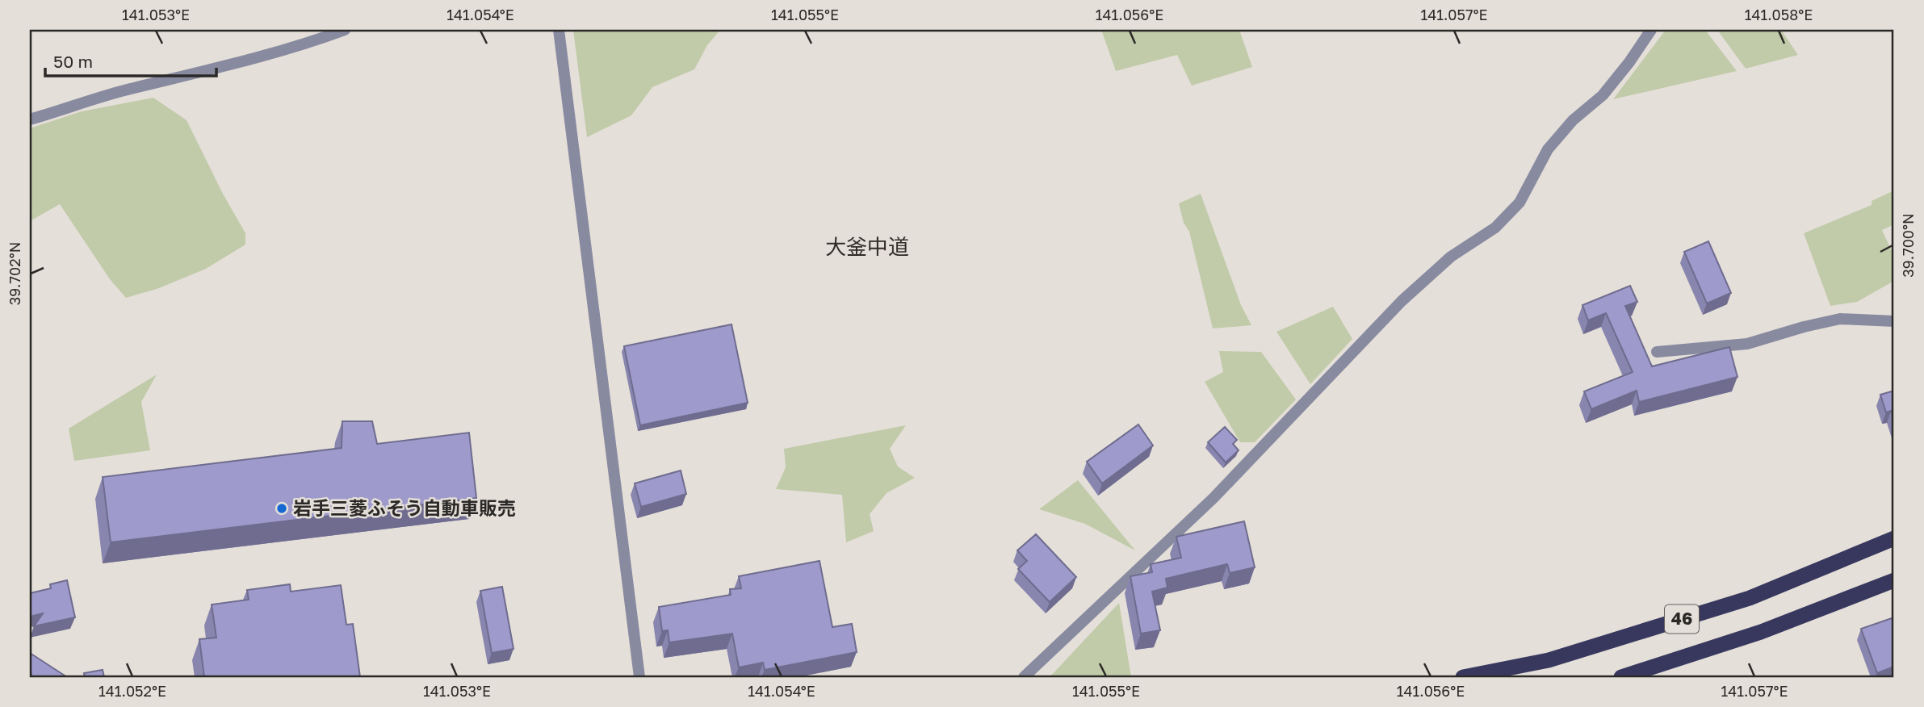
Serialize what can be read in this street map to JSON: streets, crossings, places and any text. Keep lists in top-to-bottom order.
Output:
{
  "streets": {
    "highway": ["46"]
  },
  "districts": ["大釜中道"],
  "places": ["岩手三菱ふそう自動車販売"],
  "scale_bar": "50 m",
  "coordinates": [
    "141.053°E",
    "141.054°E",
    "141.055°E",
    "141.056°E",
    "141.057°E",
    "141.058°E",
    "39.700°N",
    "39.702°N",
    "141.052°E"
  ]
}
